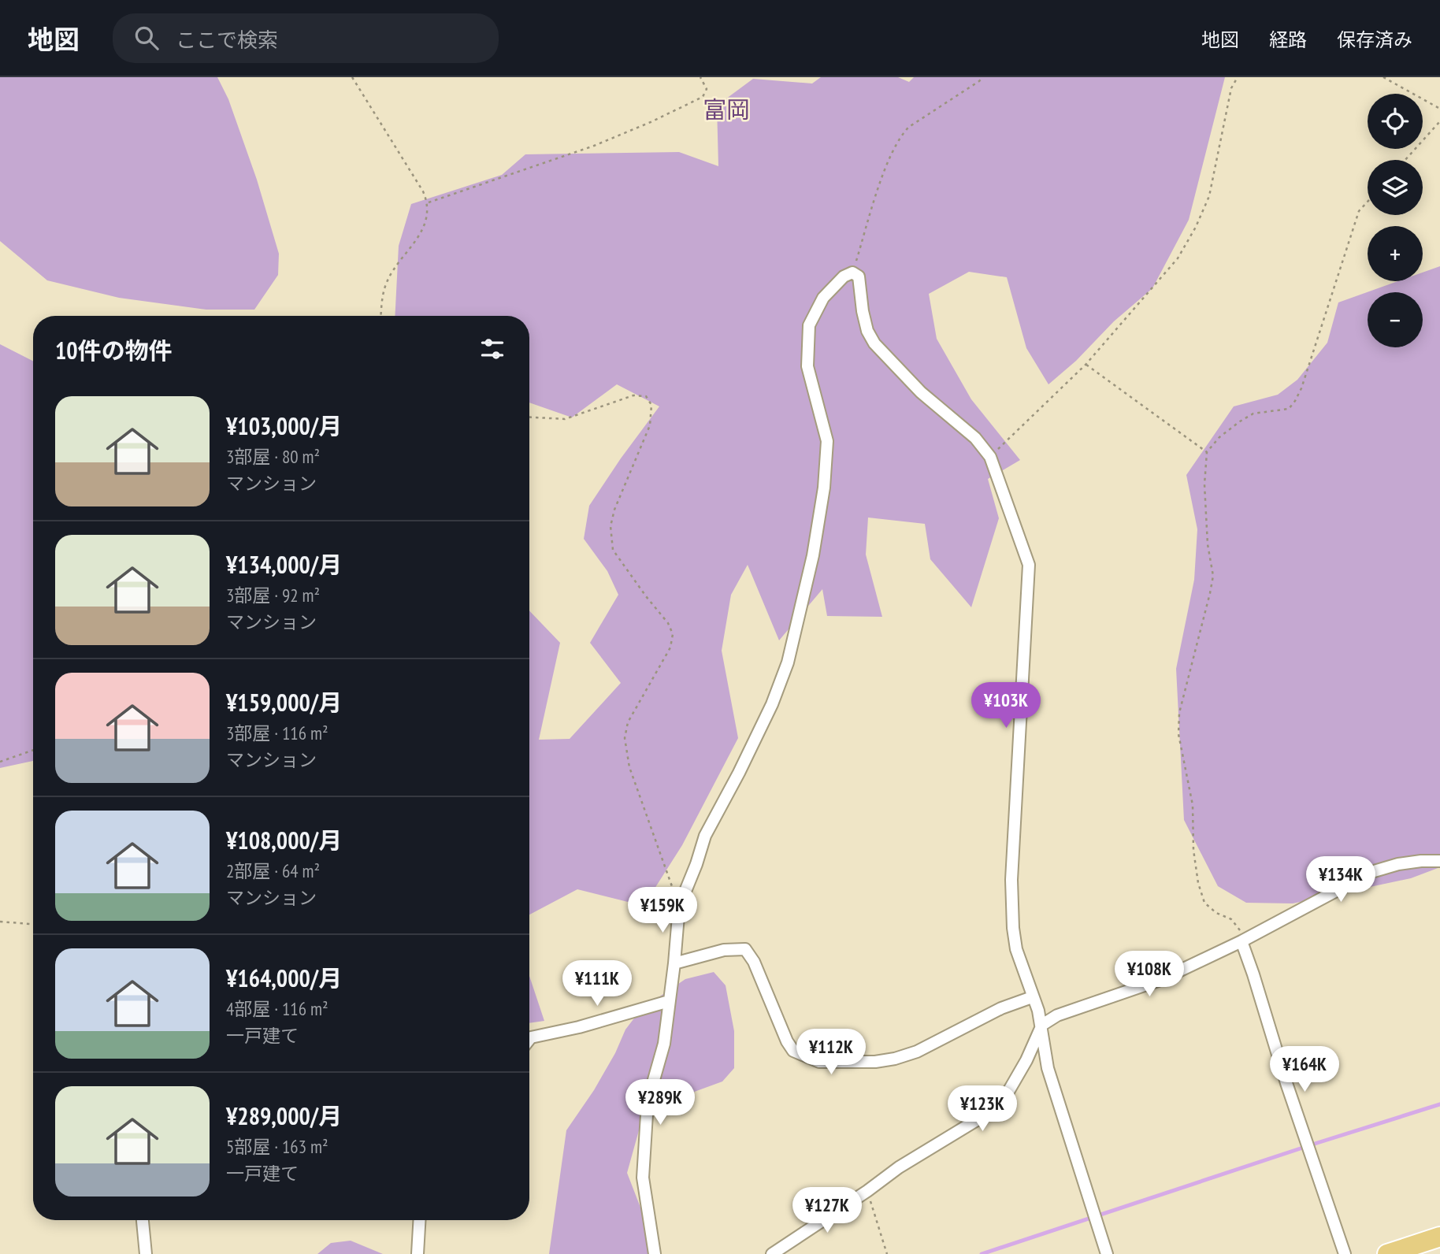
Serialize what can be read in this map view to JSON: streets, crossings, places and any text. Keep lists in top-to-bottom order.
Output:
{
  "districts": ["富岡"],
  "page": {
    "header": "地図",
    "search": "ここで検索",
    "nav": ["地図", "経路", "保存済み"],
    "map_buttons": ["+", "−"],
    "heading": "10件の物件",
    "list": [
      {
        "name": "¥103,000/月",
        "note": "3部屋 · 80 m² · マンション"
      },
      {
        "name": "¥134,000/月",
        "note": "3部屋 · 92 m² · マンション"
      },
      {
        "name": "¥159,000/月",
        "note": "3部屋 · 116 m² · マンション"
      },
      {
        "name": "¥108,000/月",
        "note": "2部屋 · 64 m² · マンション"
      },
      {
        "name": "¥164,000/月",
        "note": "4部屋 · 116 m² · 一戸建て"
      },
      {
        "name": "¥289,000/月",
        "note": "5部屋 · 163 m² · 一戸建て"
      }
    ],
    "price": [
      "¥103K",
      "¥134K",
      "¥159K",
      "¥108K",
      "¥111K",
      "¥112K",
      "¥164K",
      "¥289K",
      "¥123K",
      "¥127K"
    ]
  }
}
